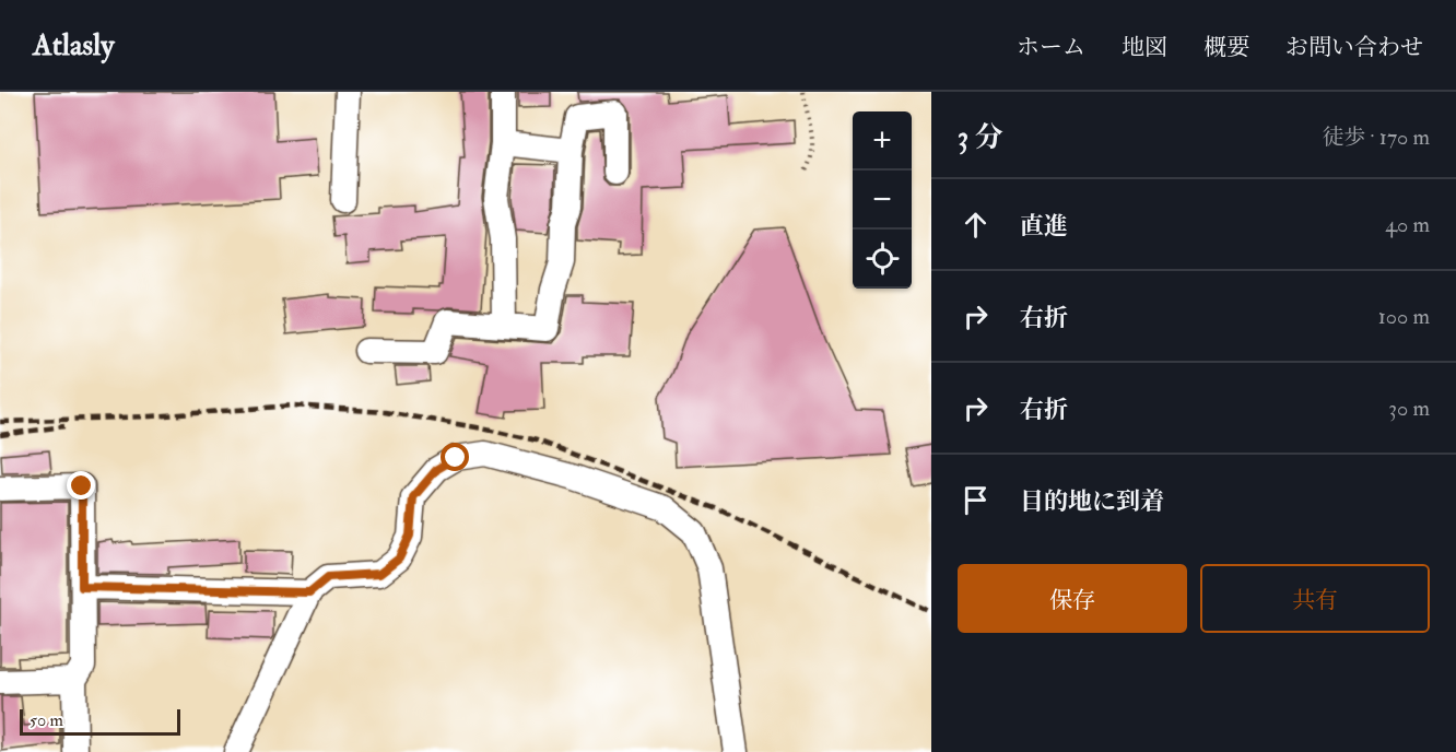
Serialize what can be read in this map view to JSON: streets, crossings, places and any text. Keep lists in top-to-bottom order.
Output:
{
  "scale_bar": "50 m",
  "page": {
    "header": "Atlasly",
    "nav": [
      "ホーム",
      "地図",
      "概要",
      "お問い合わせ"
    ],
    "heading": ["3 分", "徒歩 · 170 m"],
    "map_buttons": ["+", "−"],
    "list": [
      ["直進", "40 m"],
      ["右折", "100 m"],
      ["右折", "30 m"],
      "目的地に到着"
    ],
    "buttons": ["保存", "共有"],
    "scale": "50 m"
  }
}
